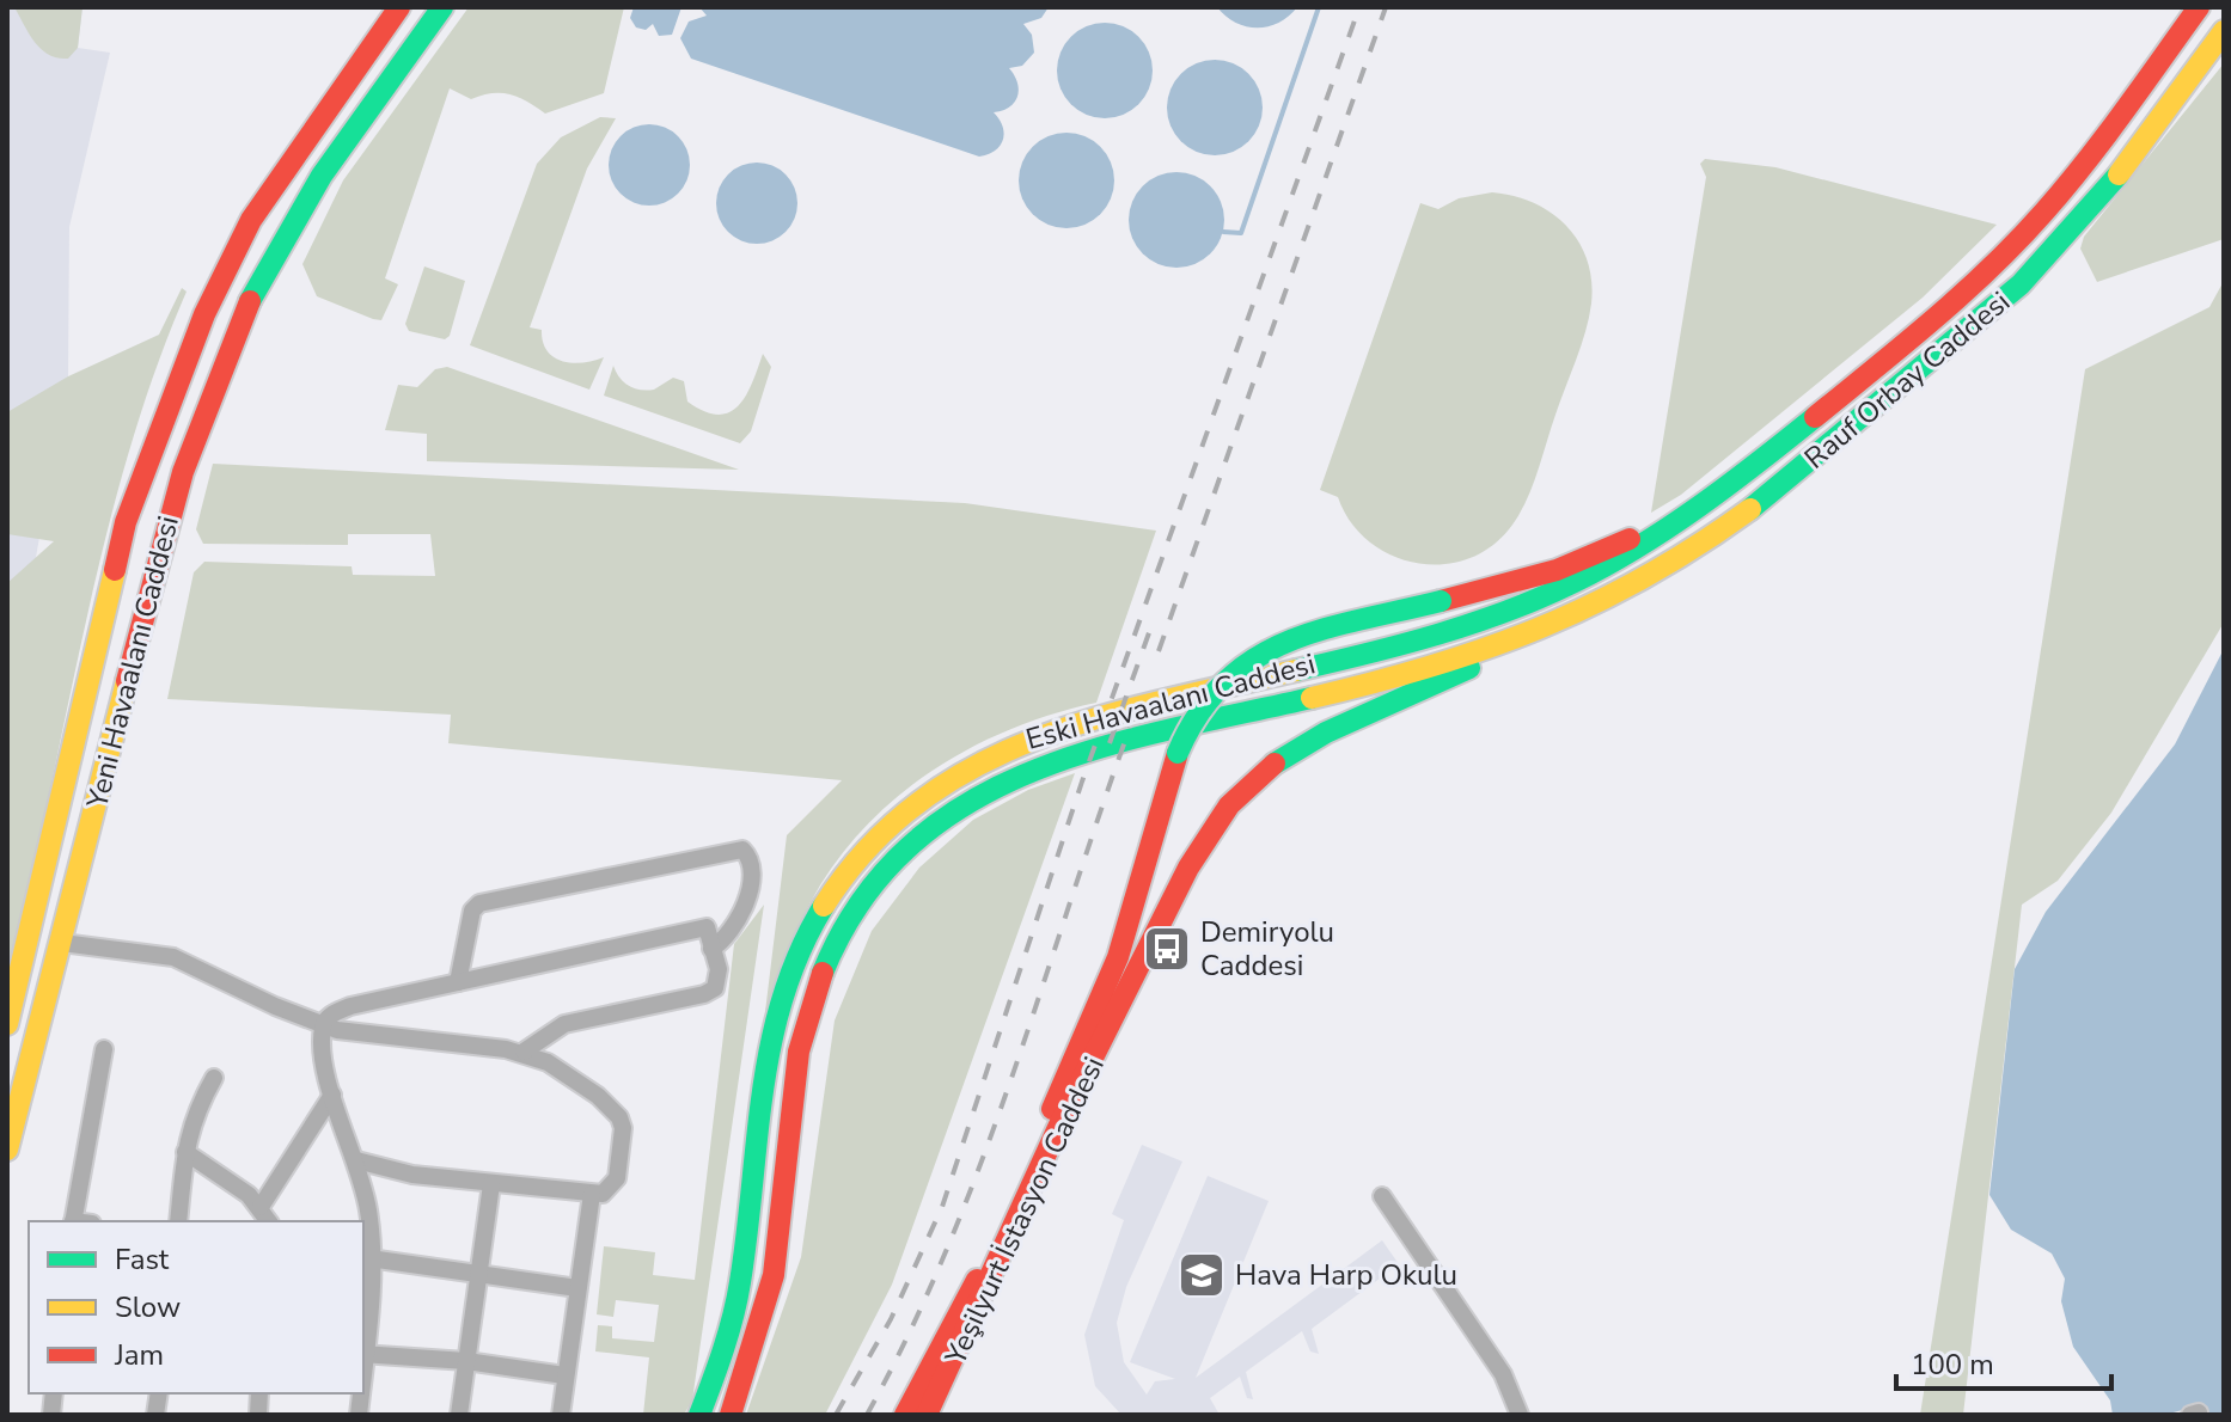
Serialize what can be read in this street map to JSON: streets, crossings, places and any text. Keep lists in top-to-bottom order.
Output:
{
  "streets": {
    "main road": [
      "Rauf Orbay Caddesi",
      "Yeni Havaalanı Caddesi",
      "Eski Havaalanı Caddesi",
      "Yeşilyurt İstasyon Caddesi"
    ]
  },
  "crossings": [
    ["Rauf Orbay Caddesi", "Eski Havaalanı Caddesi"],
    ["Rauf Orbay Caddesi", "Yeşilyurt İstasyon Caddesi"],
    ["Eski Havaalanı Caddesi", "Yeşilyurt İstasyon Caddesi"]
  ],
  "places": {
    "bus stop": ["Demiryolu Caddesi"],
    "school or university": ["Hava Harp Okulu"]
  },
  "legend": ["Fast", "Slow", "Jam"],
  "scale_bar": "100 m"
}
